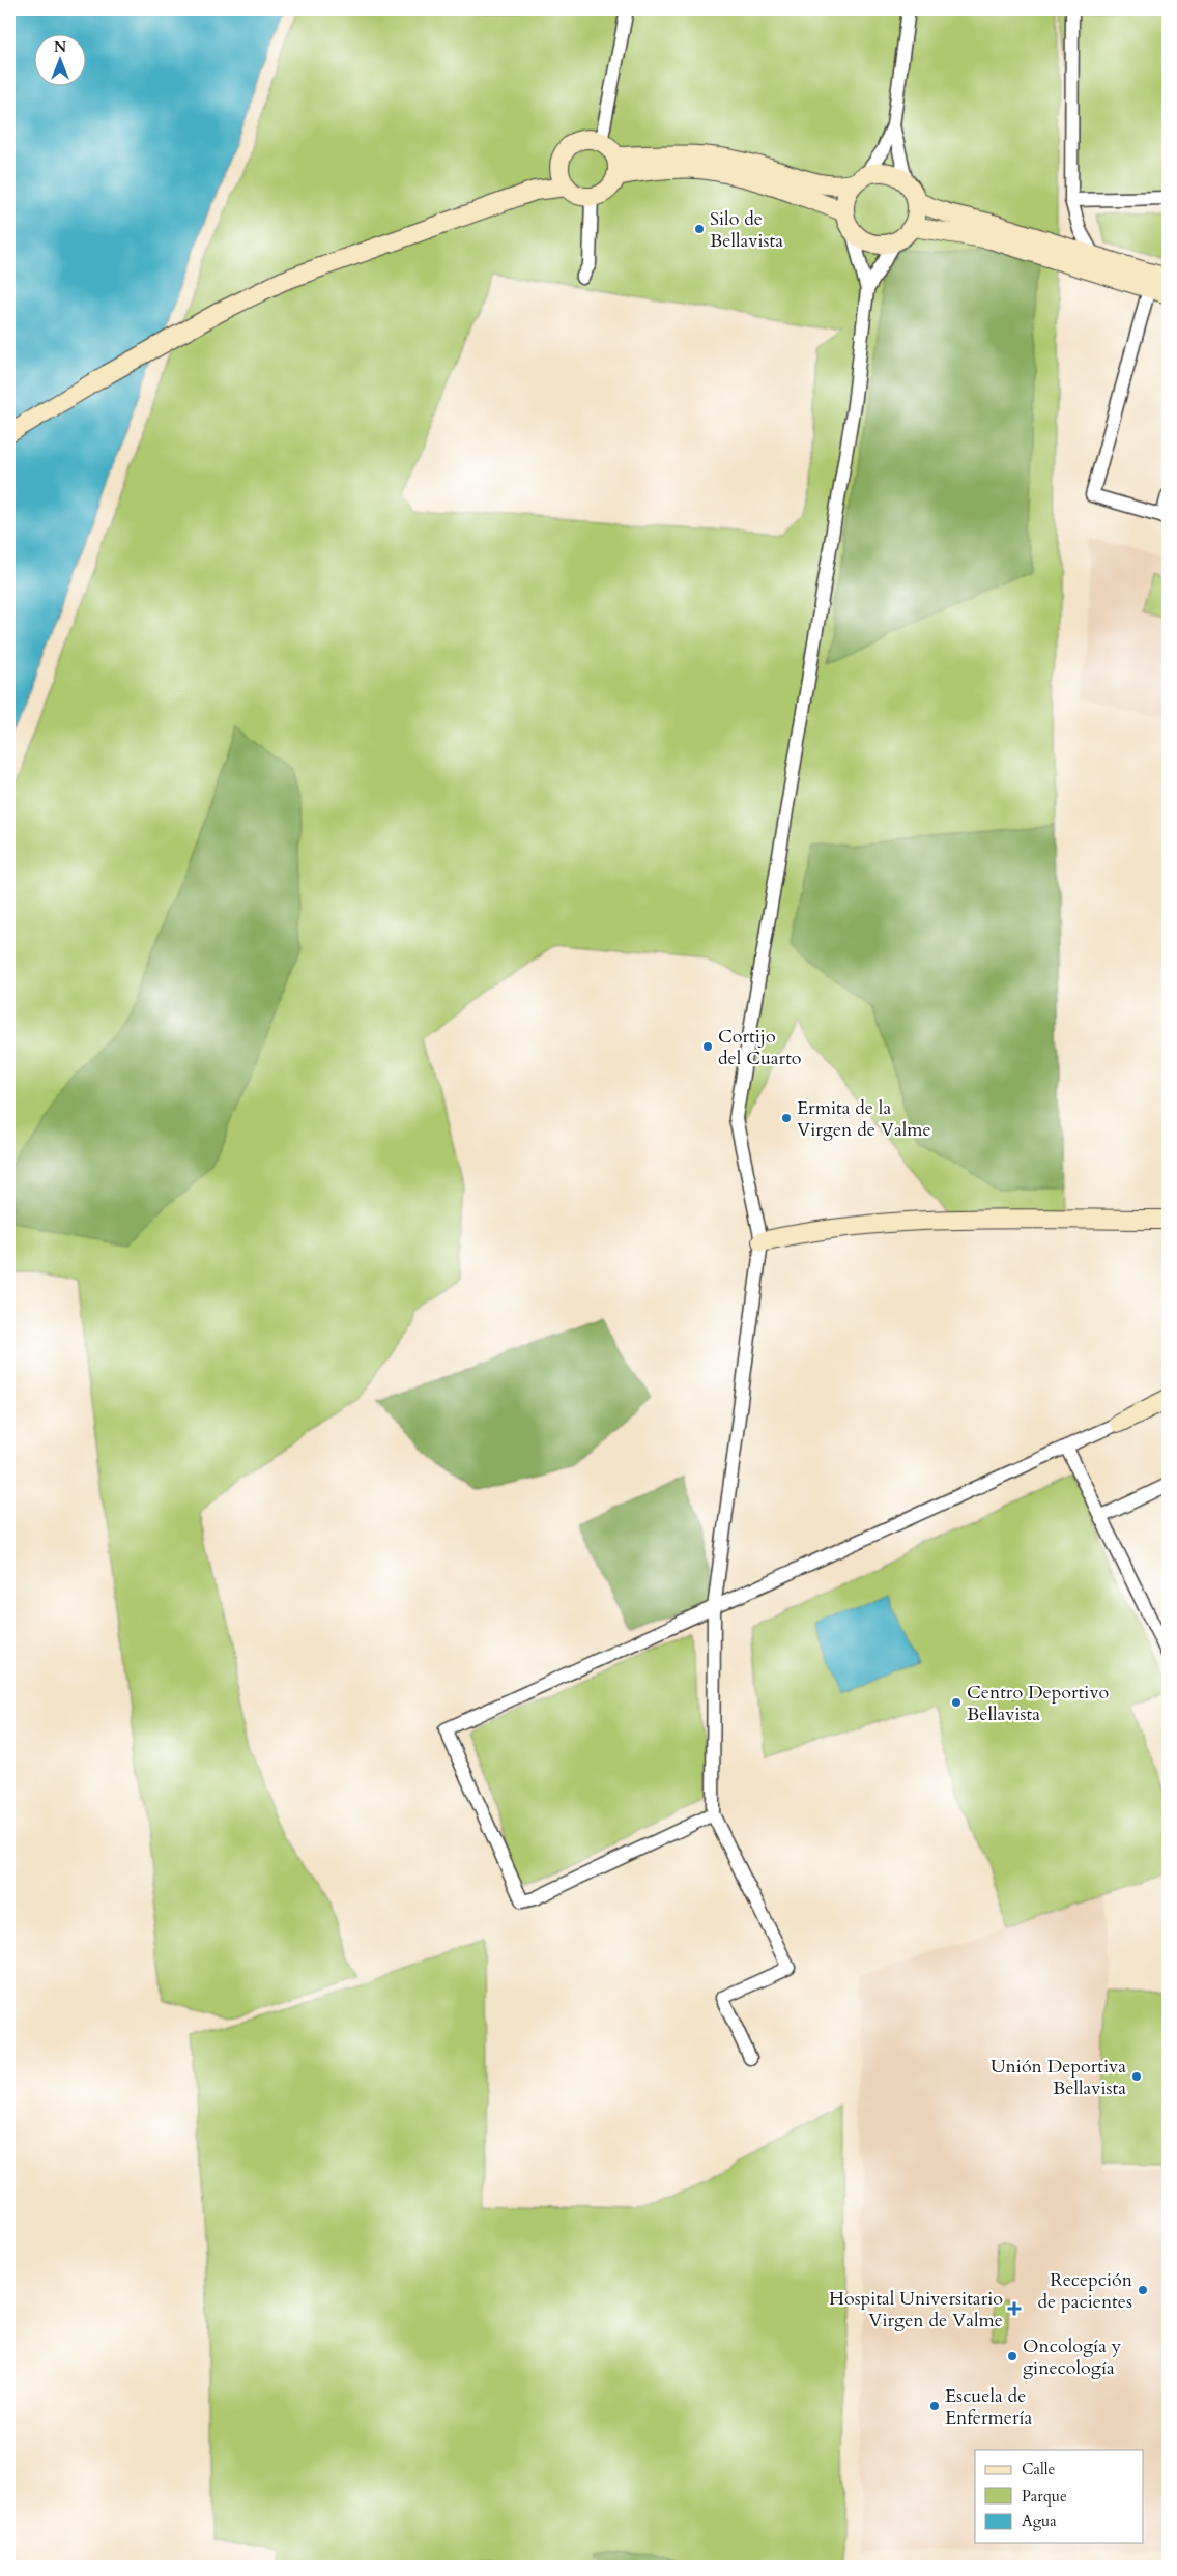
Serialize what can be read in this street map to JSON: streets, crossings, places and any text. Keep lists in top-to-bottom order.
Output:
{
  "places": {
    "other": [
      "Silo de Bellavista",
      "Cortijo del Cuarto",
      "Ermita de la Virgen de Valme",
      "Centro Deportivo Bellavista",
      "Unión Deportiva Bellavista",
      "Recepción de pacientes",
      "Oncología y ginecología",
      "Escuela de Enfermería"
    ],
    "health": ["Hospital Universitario Virgen de Valme"]
  },
  "legend": ["Calle", "Parque", "Agua"],
  "north": "top"
}
